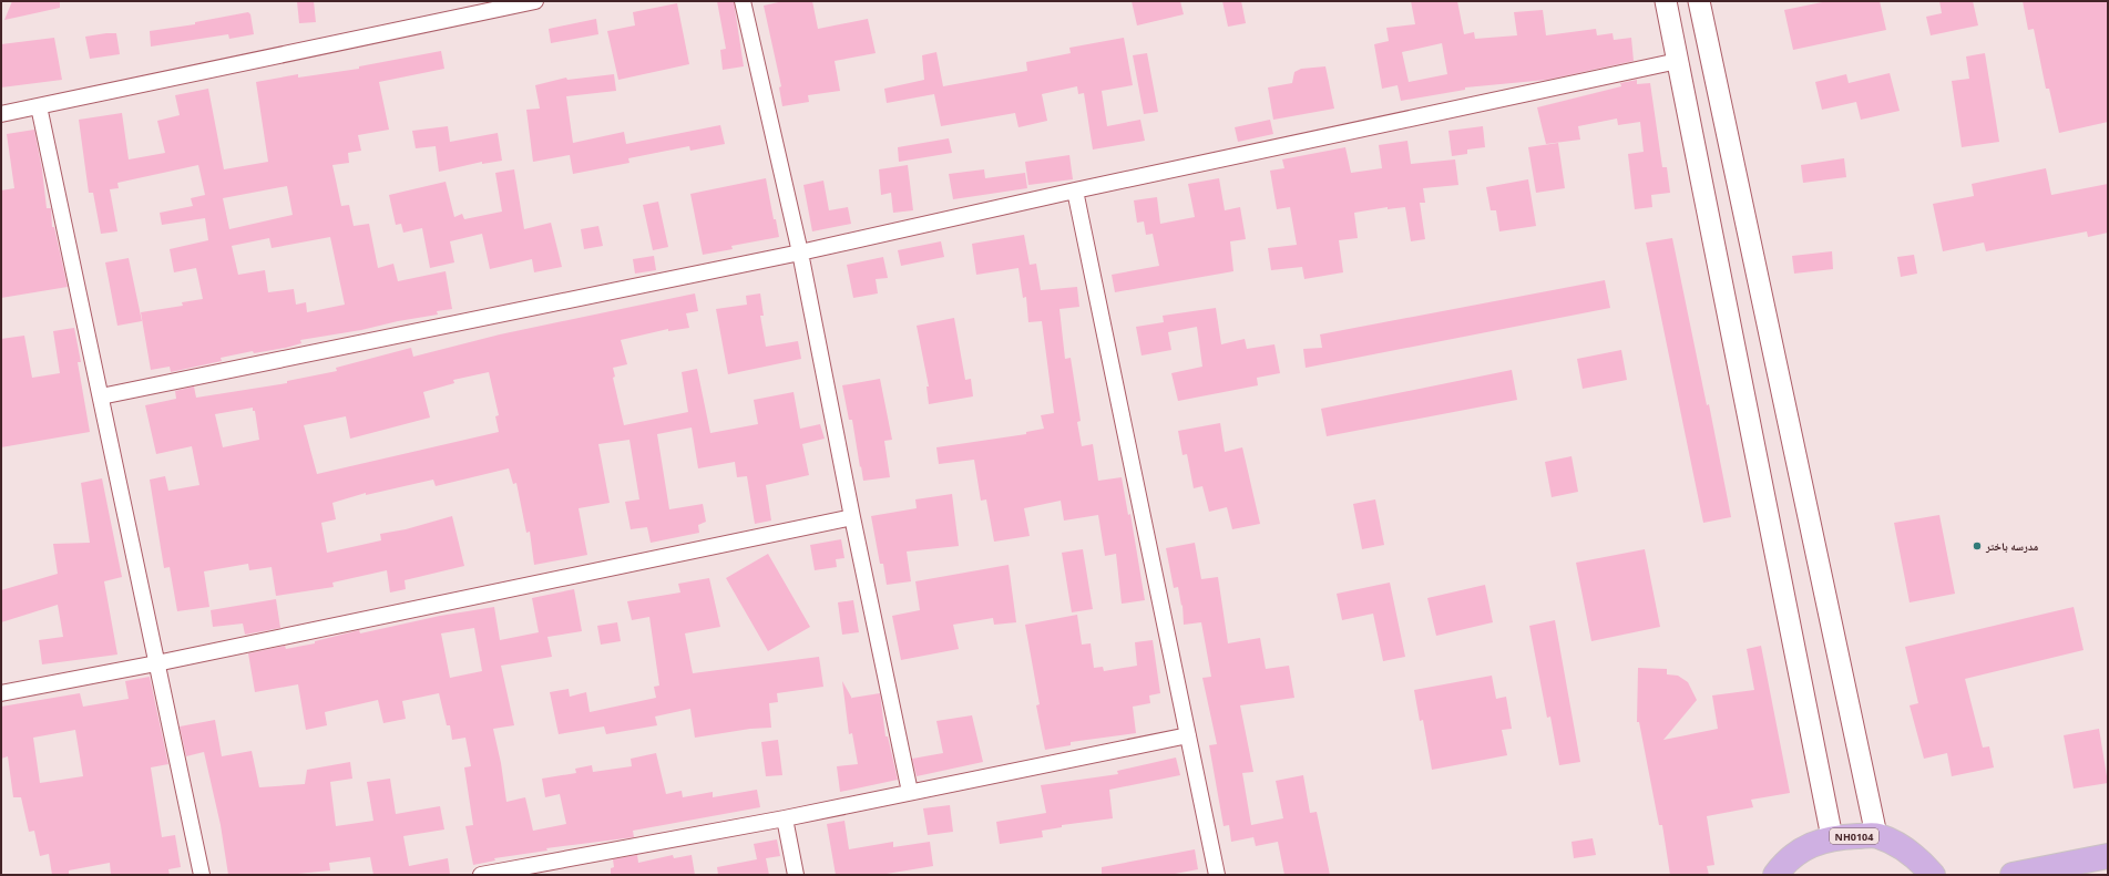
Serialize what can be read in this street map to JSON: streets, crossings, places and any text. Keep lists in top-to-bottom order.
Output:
{
  "streets": {
    "highway": ["NH0104"]
  },
  "places": ["مدرسه باختر"]
}
